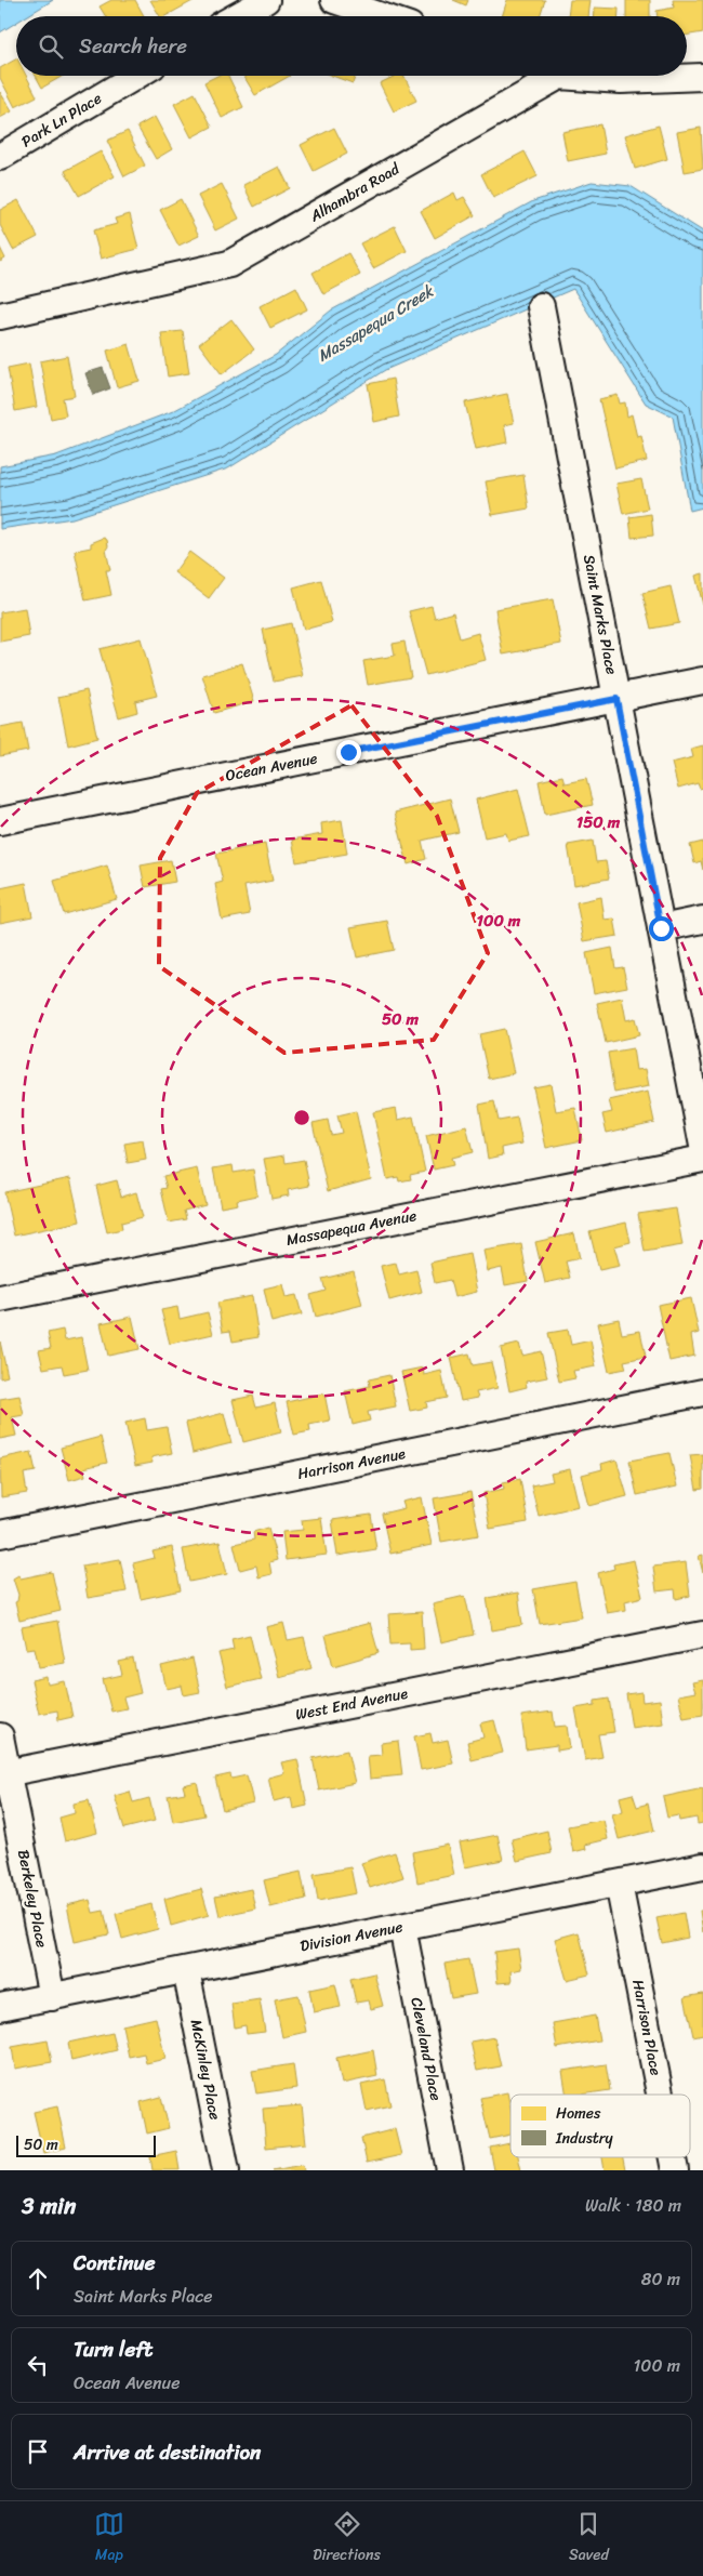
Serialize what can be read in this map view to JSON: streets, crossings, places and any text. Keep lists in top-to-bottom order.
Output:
{
  "streets": {
    "street": [
      "Park Ln Place",
      "Alhambra Road",
      "Saint Marks Place",
      "Ocean Avenue",
      "Massapequa Avenue",
      "Harrison Avenue",
      "West End Avenue",
      "Berkeley Place",
      "Division Avenue",
      "Harrison Place",
      "Cleveland Place",
      "McKinley Place"
    ]
  },
  "crossings": [
    ["Saint Marks Place", "Ocean Avenue"],
    ["West End Avenue", "Berkeley Place"],
    ["Berkeley Place", "Division Avenue"],
    ["Division Avenue", "Harrison Place"],
    ["Division Avenue", "Cleveland Place"],
    ["Division Avenue", "McKinley Place"]
  ],
  "water": ["Massapequa Creek"],
  "legend": ["Homes", "Industry"],
  "scale_bar": "50 m",
  "page": {
    "search": "Search here",
    "scale": "50 m",
    "heading": ["3 min", "Walk · 180 m"],
    "list": [
      ["Continue", "Saint Marks Place", "80 m"],
      ["Turn left", "Ocean Avenue", "100 m"],
      "Arrive at destination"
    ],
    "nav": ["Map", "Directions", "Saved"]
  },
  "rings": ["150 m", "100 m", "50 m"]
}
